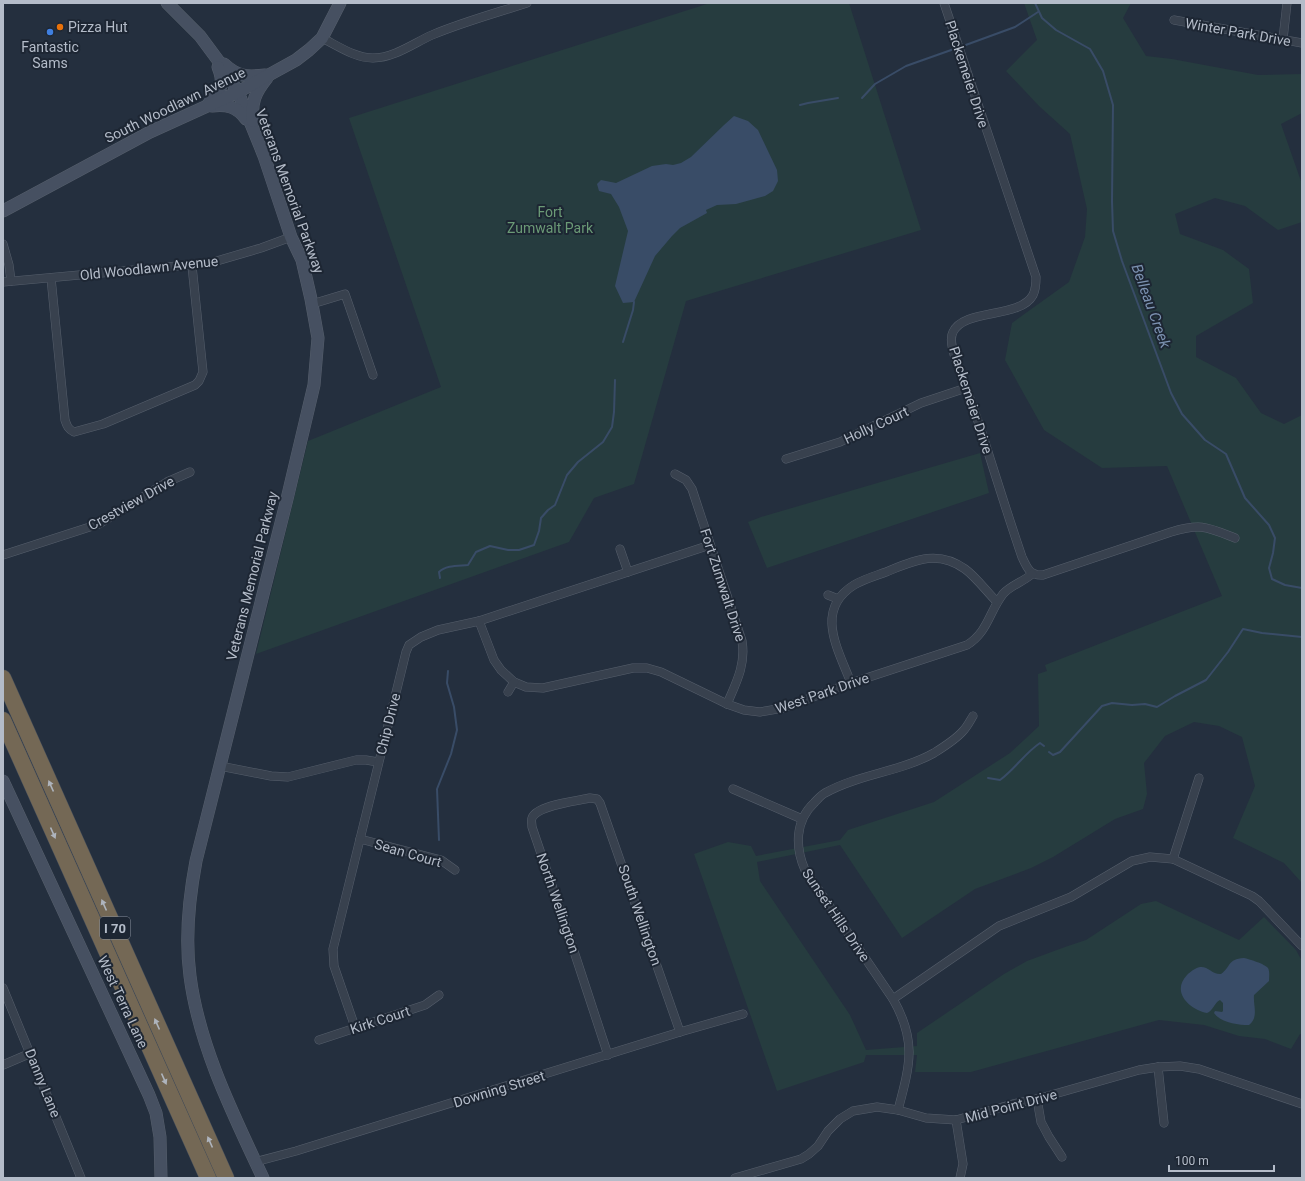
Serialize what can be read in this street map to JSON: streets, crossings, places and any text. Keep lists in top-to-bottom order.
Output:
{
  "streets": {
    "highway": ["I 70"],
    "street": [
      "Winter Park Drive",
      "Plackemeier Drive",
      "South Woodlawn Avenue",
      "Veterans Memorial Parkway",
      "Old Woodlawn Avenue",
      "Holly Court",
      "Crestview Drive",
      "Fort Zumwalt Drive",
      "West Park Drive",
      "Chip Drive",
      "Sean Court",
      "North Wellington",
      "South Wellington",
      "Sunset Hills Drive",
      "West Terra Lane",
      "Kirk Court",
      "Danny Lane",
      "Downing Street",
      "Mid Point Drive"
    ]
  },
  "crossings": [
    ["Plackemeier Drive", "Holly Court"],
    ["Plackemeier Drive", "West Park Drive"],
    ["South Woodlawn Avenue", "Veterans Memorial Parkway"],
    ["Veterans Memorial Parkway", "Old Woodlawn Avenue"],
    ["Veterans Memorial Parkway", "Downing Street"],
    ["Fort Zumwalt Drive", "West Park Drive"],
    ["Fort Zumwalt Drive", "Chip Drive"],
    ["West Park Drive", "Chip Drive"],
    ["Chip Drive", "Sean Court"],
    ["Chip Drive", "Kirk Court"],
    ["North Wellington", "South Wellington"],
    ["North Wellington", "Downing Street"],
    ["South Wellington", "Downing Street"],
    ["Sunset Hills Drive", "Mid Point Drive"]
  ],
  "water": ["Belleau Creek"],
  "parks": ["Fort Zumwalt Park"],
  "places": ["Pizza Hut", "Fantastic Sams"],
  "scale_bar": "100 m"
}
